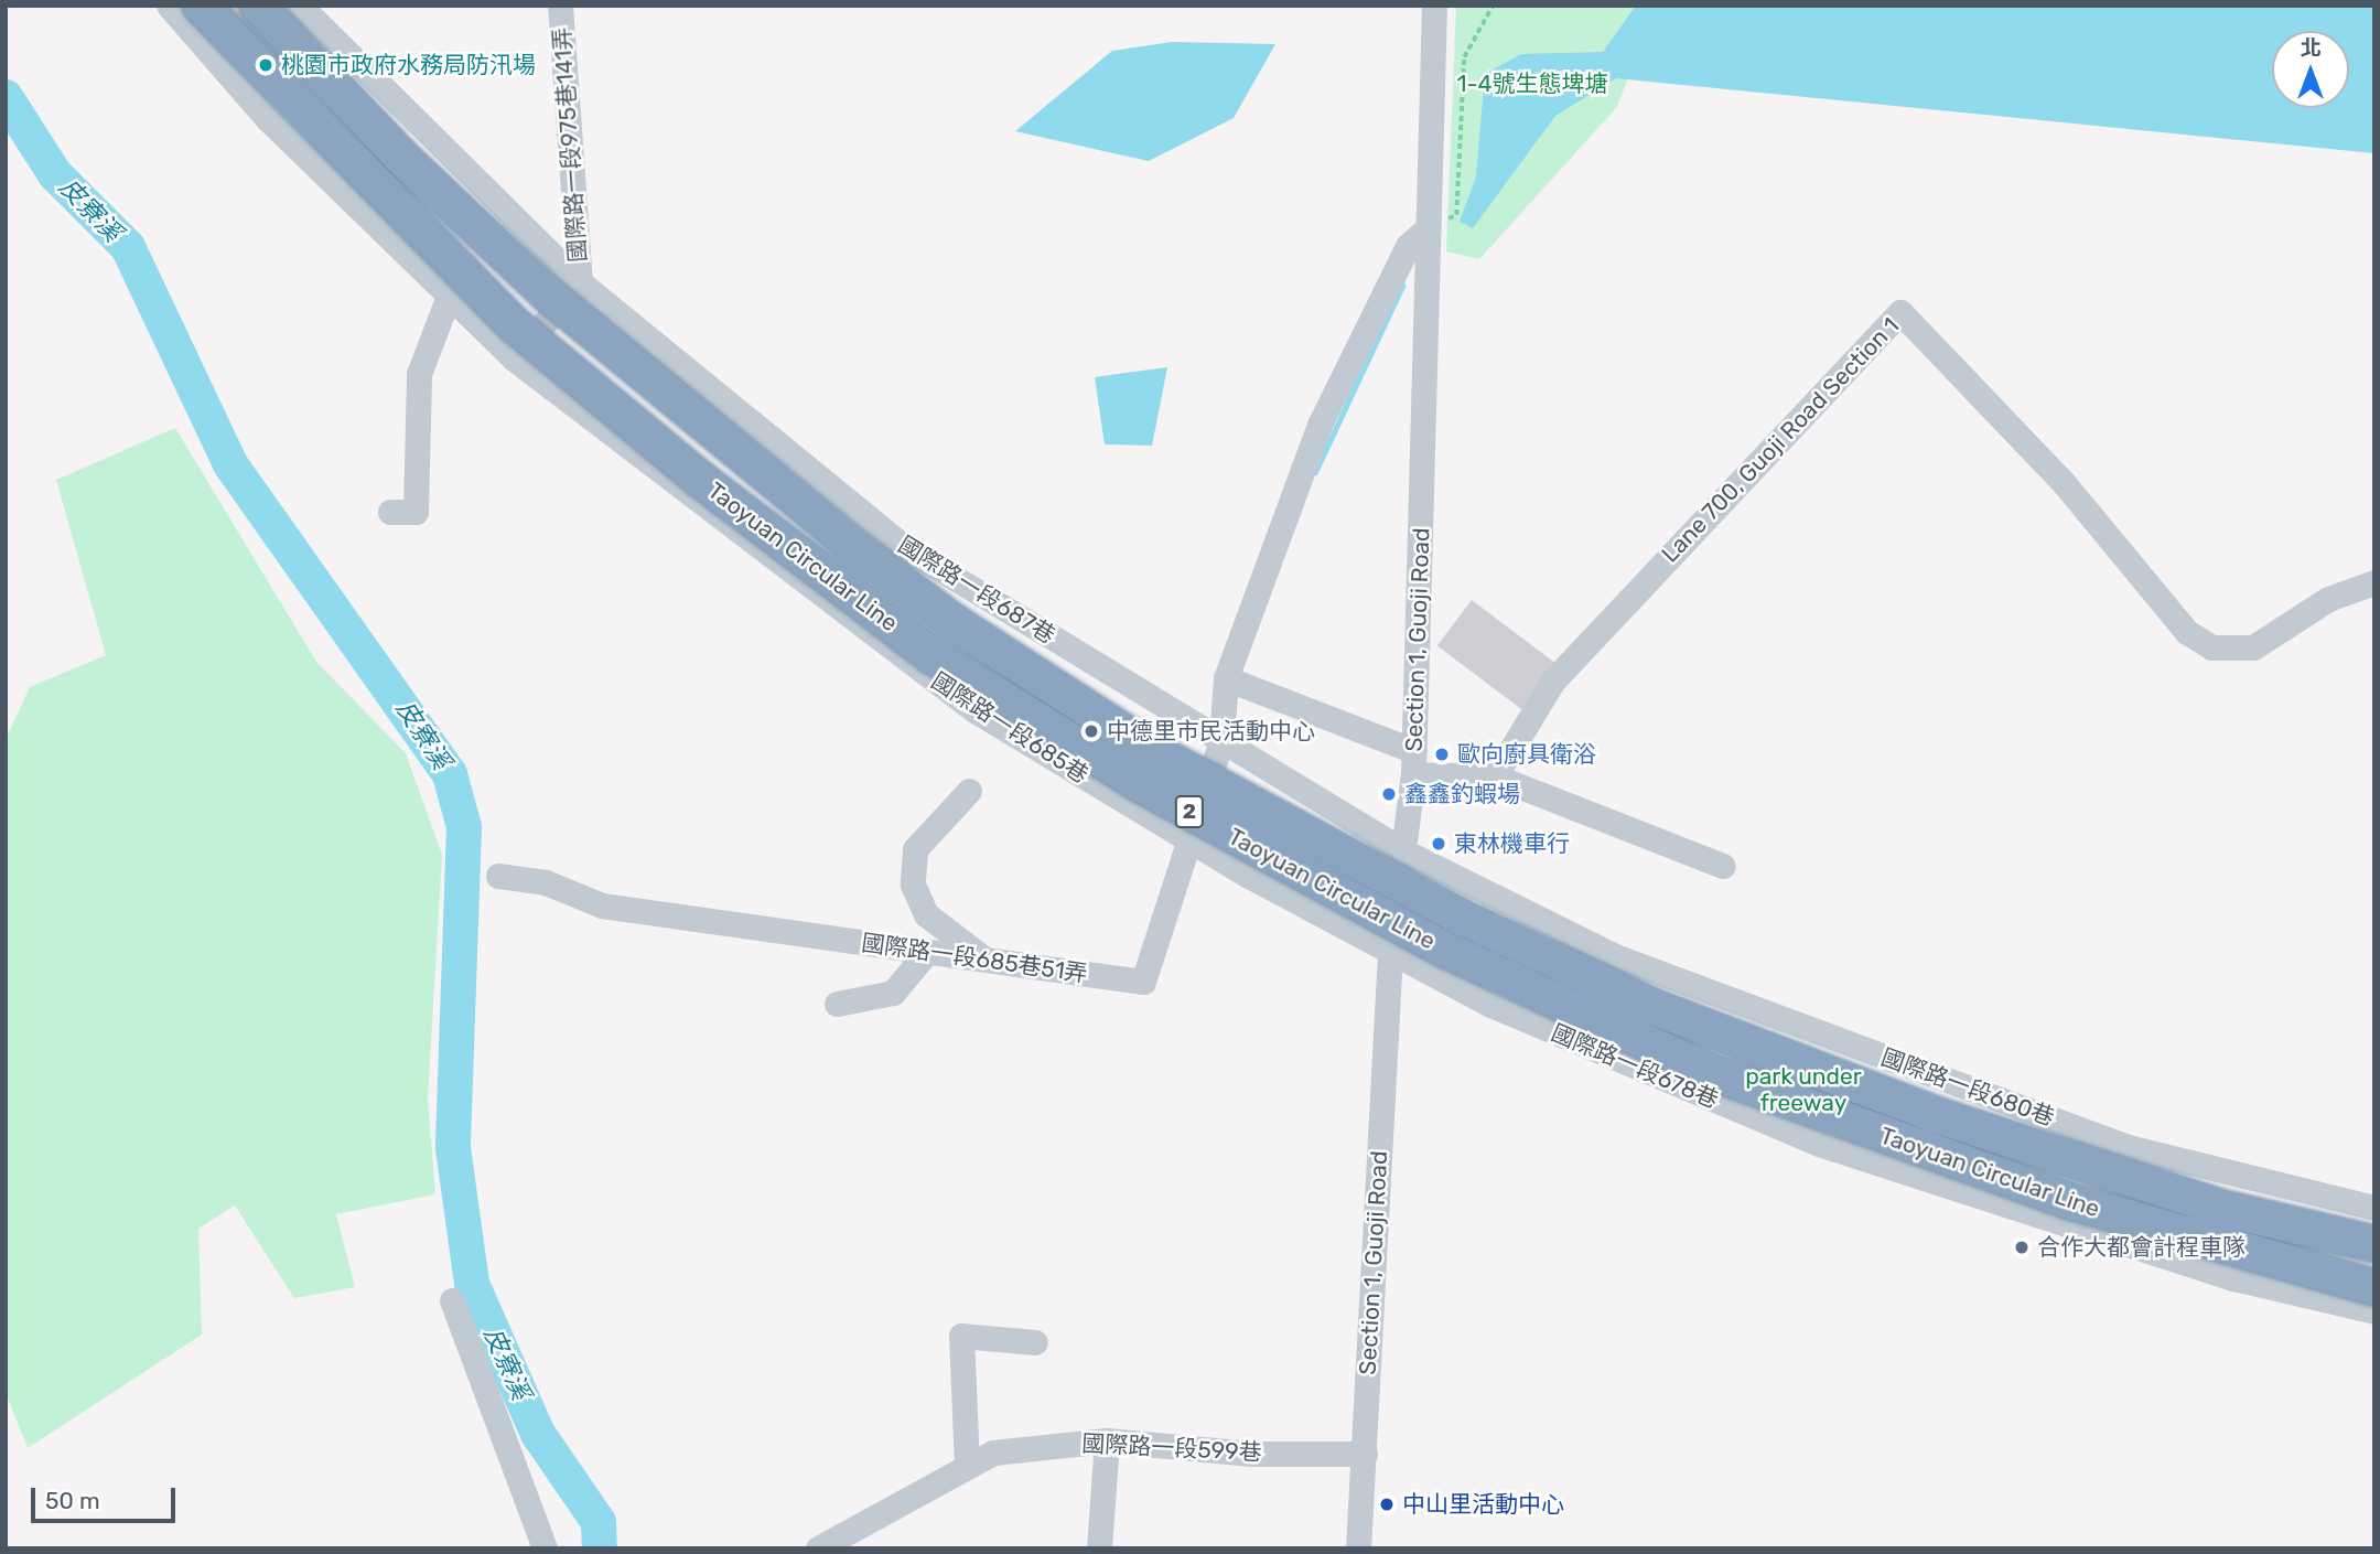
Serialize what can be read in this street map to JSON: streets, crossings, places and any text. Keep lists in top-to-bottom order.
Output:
{
  "streets": {
    "highway": ["Taoyuan Circular Line", "2"],
    "street": [
      "國際路一段975巷141弄",
      "Lane 700, Guoji Road Section 1",
      "國際路一段687巷",
      "Section 1, Guoji Road",
      "國際路一段685巷",
      "國際路一段685巷51弄",
      "國際路一段678巷",
      "國際路一段680巷",
      "國際路一段599巷"
    ]
  },
  "crossings": [
    ["國際路一段975巷141弄", "國際路一段687巷"],
    ["國際路一段687巷", "Section 1, Guoji Road"],
    ["國際路一段687巷", "國際路一段685巷51弄"],
    ["國際路一段687巷", "國際路一段680巷"],
    ["Section 1, Guoji Road", "國際路一段685巷"],
    ["Section 1, Guoji Road", "國際路一段685巷51弄"],
    ["Section 1, Guoji Road", "國際路一段678巷"],
    ["Section 1, Guoji Road", "國際路一段680巷"],
    ["Section 1, Guoji Road", "國際路一段599巷"],
    ["國際路一段685巷", "國際路一段685巷51弄"],
    ["國際路一段685巷", "國際路一段678巷"]
  ],
  "water": ["皮寮溪"],
  "parks": ["1-4號生態埤塘", "park under freeway"],
  "places": [
    "桃園市政府水務局防汛場",
    "中德里市民活動中心",
    "歐向廚具衛浴",
    "鑫鑫釣蝦場",
    "東林機車行",
    "合作大都會計程車隊",
    "中山里活動中心"
  ],
  "scale_bar": "50 m",
  "north": "top"
}
